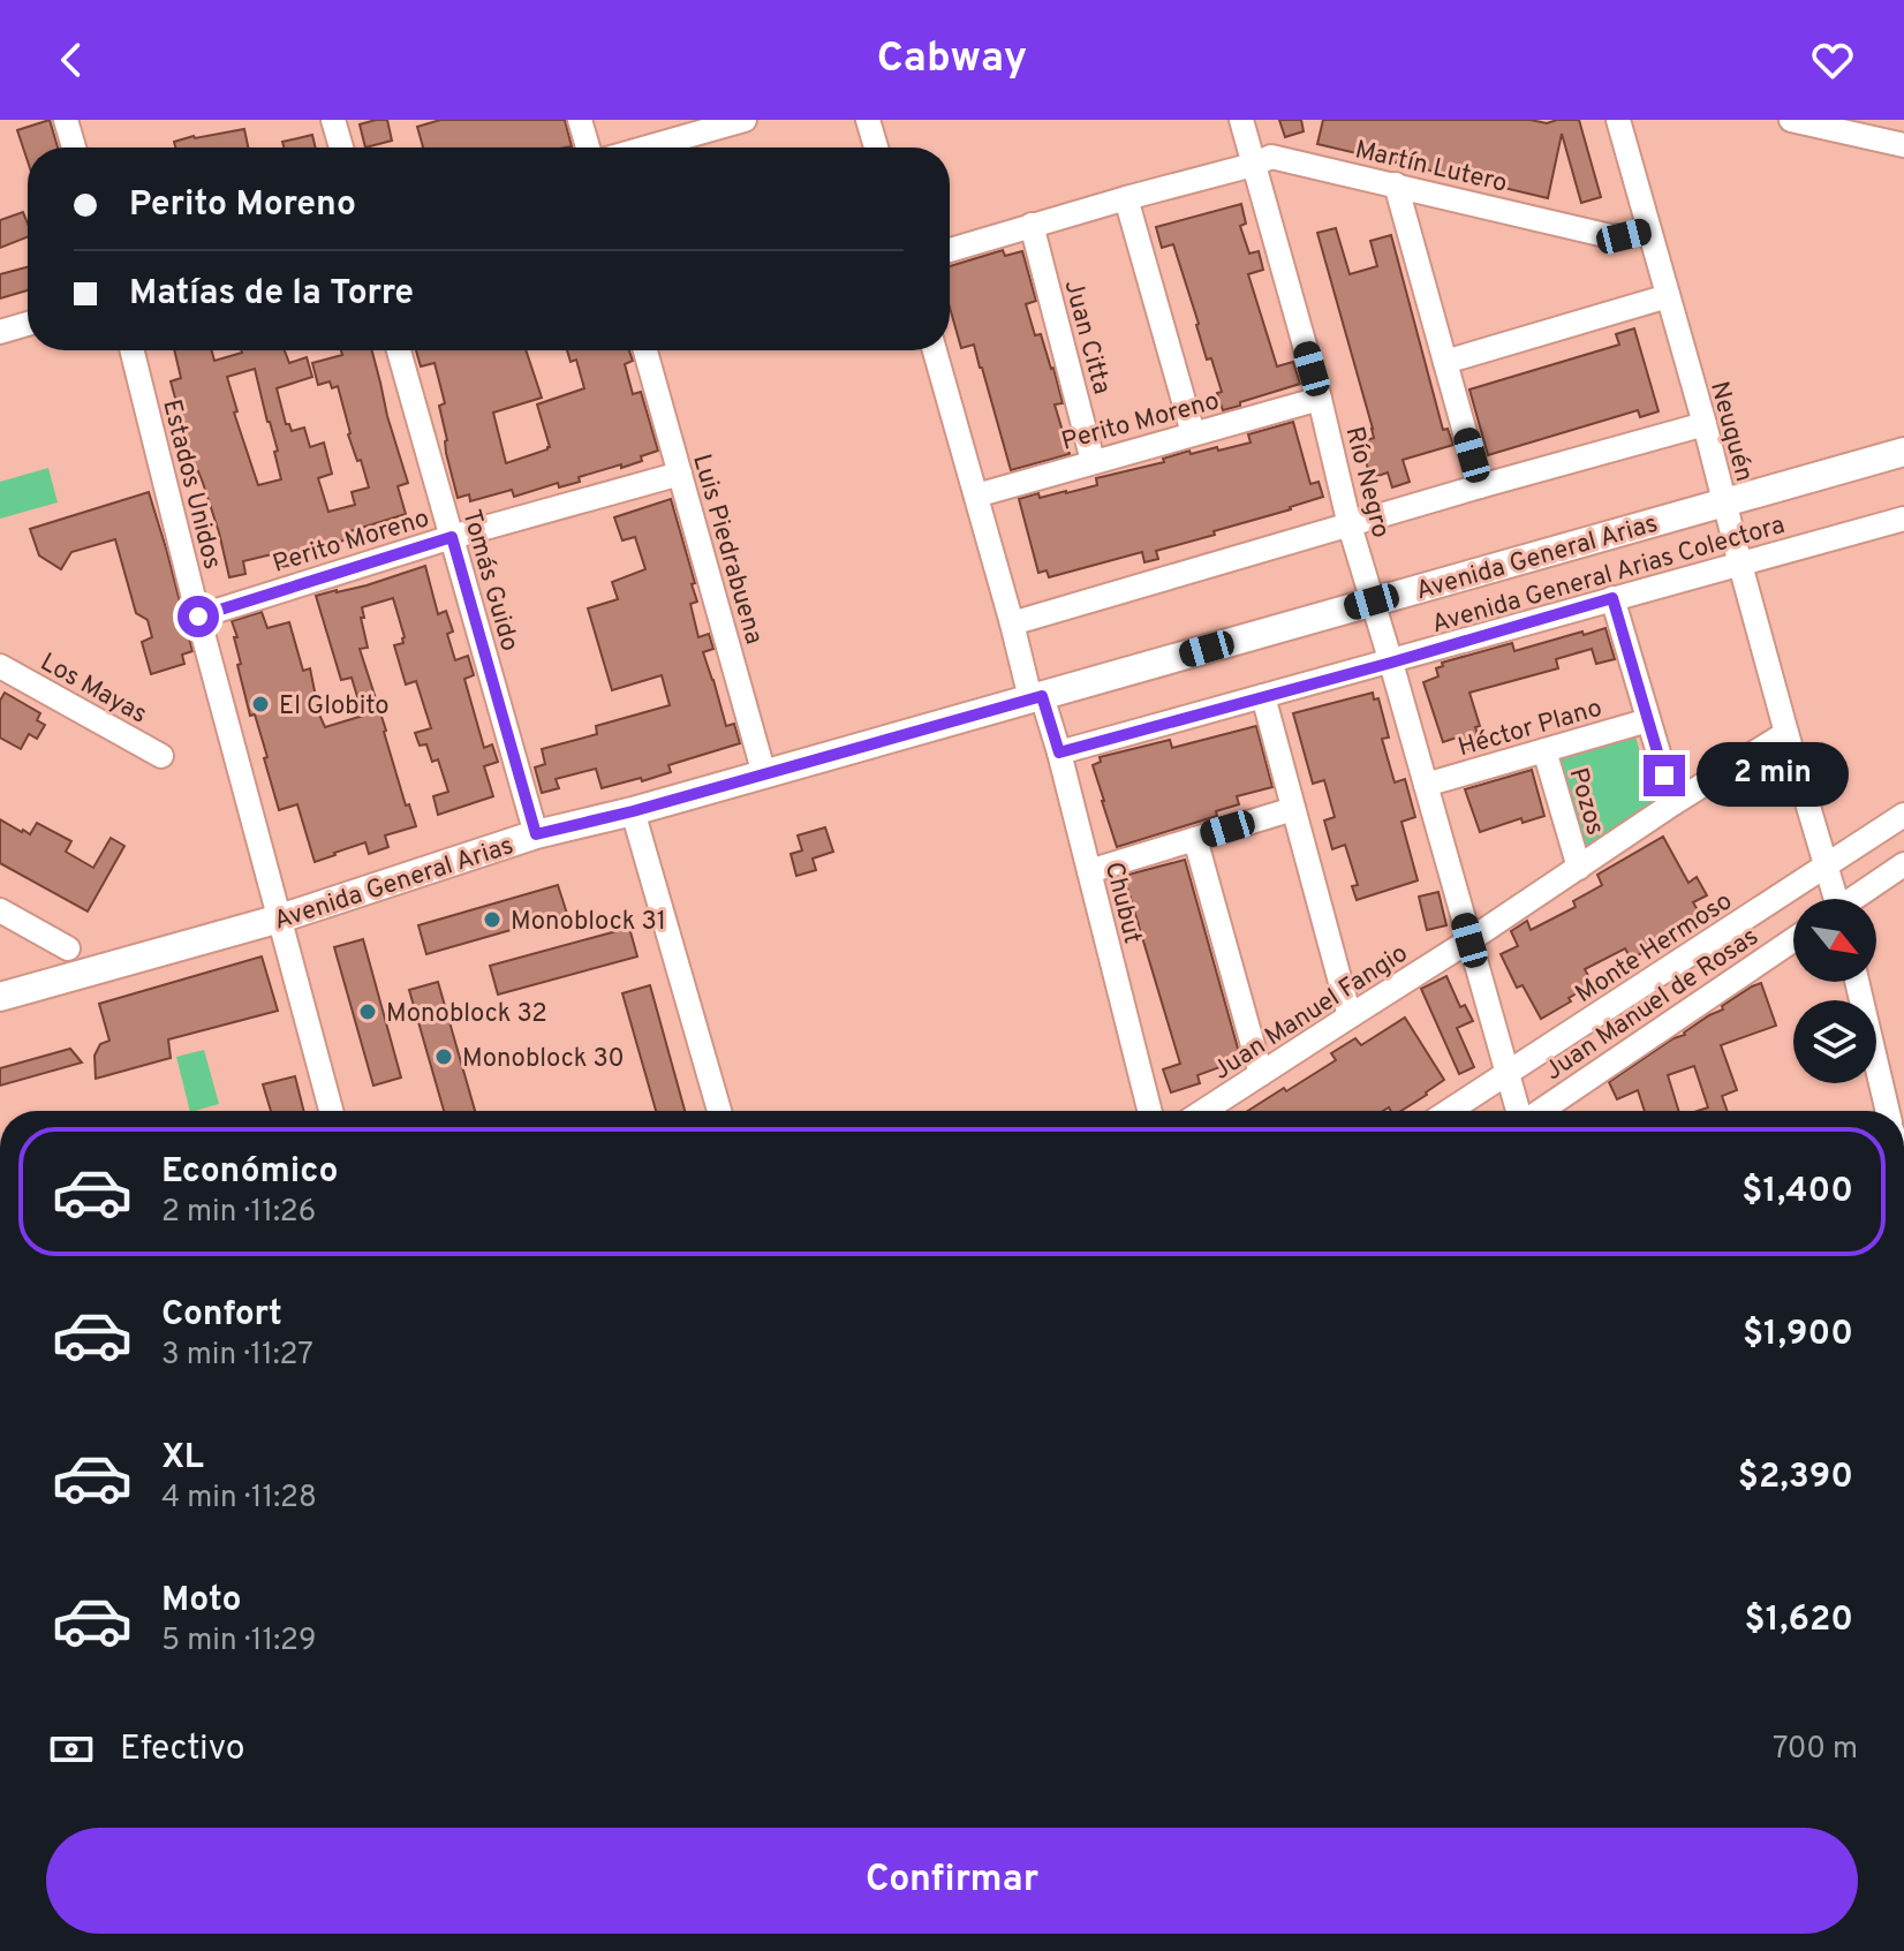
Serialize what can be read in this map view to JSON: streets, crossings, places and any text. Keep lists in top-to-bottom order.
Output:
{
  "streets": {
    "main road": ["Avenida General Arias"],
    "street": [
      "Martín Lutero",
      "Juan Citta",
      "Perito Moreno",
      "Neuquén",
      "Río Negro",
      "Estados Unidos",
      "Luis Piedrabuena",
      "Avenida General Arias Colectora",
      "Tomás Guido",
      "Los Mayas",
      "Héctor Plano",
      "Pozos",
      "Chubut",
      "Monte Hermoso",
      "Juan Manuel de Rosas",
      "Juan Manuel Fangio"
    ]
  },
  "crossings": [
    ["Martín Lutero", "Juan Citta"],
    ["Martín Lutero", "Neuquén"],
    ["Martín Lutero", "Río Negro"],
    ["Juan Citta", "Perito Moreno"],
    ["Perito Moreno", "Río Negro"],
    ["Perito Moreno", "Estados Unidos"],
    ["Perito Moreno", "Luis Piedrabuena"],
    ["Perito Moreno", "Tomás Guido"],
    ["Perito Moreno", "Chubut"],
    ["Neuquén", "Avenida General Arias"],
    ["Neuquén", "Avenida General Arias Colectora"],
    ["Neuquén", "Monte Hermoso"],
    ["Neuquén", "Juan Manuel Fangio"],
    ["Río Negro", "Avenida General Arias"],
    ["Río Negro", "Avenida General Arias Colectora"],
    ["Río Negro", "Héctor Plano"],
    ["Río Negro", "Monte Hermoso"],
    ["Río Negro", "Juan Manuel Fangio"],
    ["Estados Unidos", "Avenida General Arias"],
    ["Luis Piedrabuena", "Avenida General Arias"],
    ["Avenida General Arias", "Tomás Guido"],
    ["Avenida General Arias", "Chubut"],
    ["Avenida General Arias Colectora", "Chubut"],
    ["Héctor Plano", "Pozos"],
    ["Pozos", "Juan Manuel Fangio"]
  ],
  "places": [
    "El Globito",
    "Monoblock 31",
    "Monoblock 32",
    "Monoblock 30"
  ],
  "north": "bottom right",
  "page": {
    "header": "Cabway",
    "banner": ["Perito Moreno", "Matías de la Torre"],
    "bubble": "2 min",
    "list": [
      {
        "name": "Económico",
        "note": "2 min · 11:26",
        "value": "$1,400"
      },
      {
        "name": "Confort",
        "note": "3 min · 11:27",
        "value": "$1,900"
      },
      {
        "name": "XL",
        "note": "4 min · 11:28",
        "value": "$2,390"
      },
      {
        "name": "Moto",
        "note": "5 min · 11:29",
        "value": "$1,620"
      }
    ],
    "pay": ["Efectivo", "700 m"],
    "buttons": "Confirmar"
  }
}
